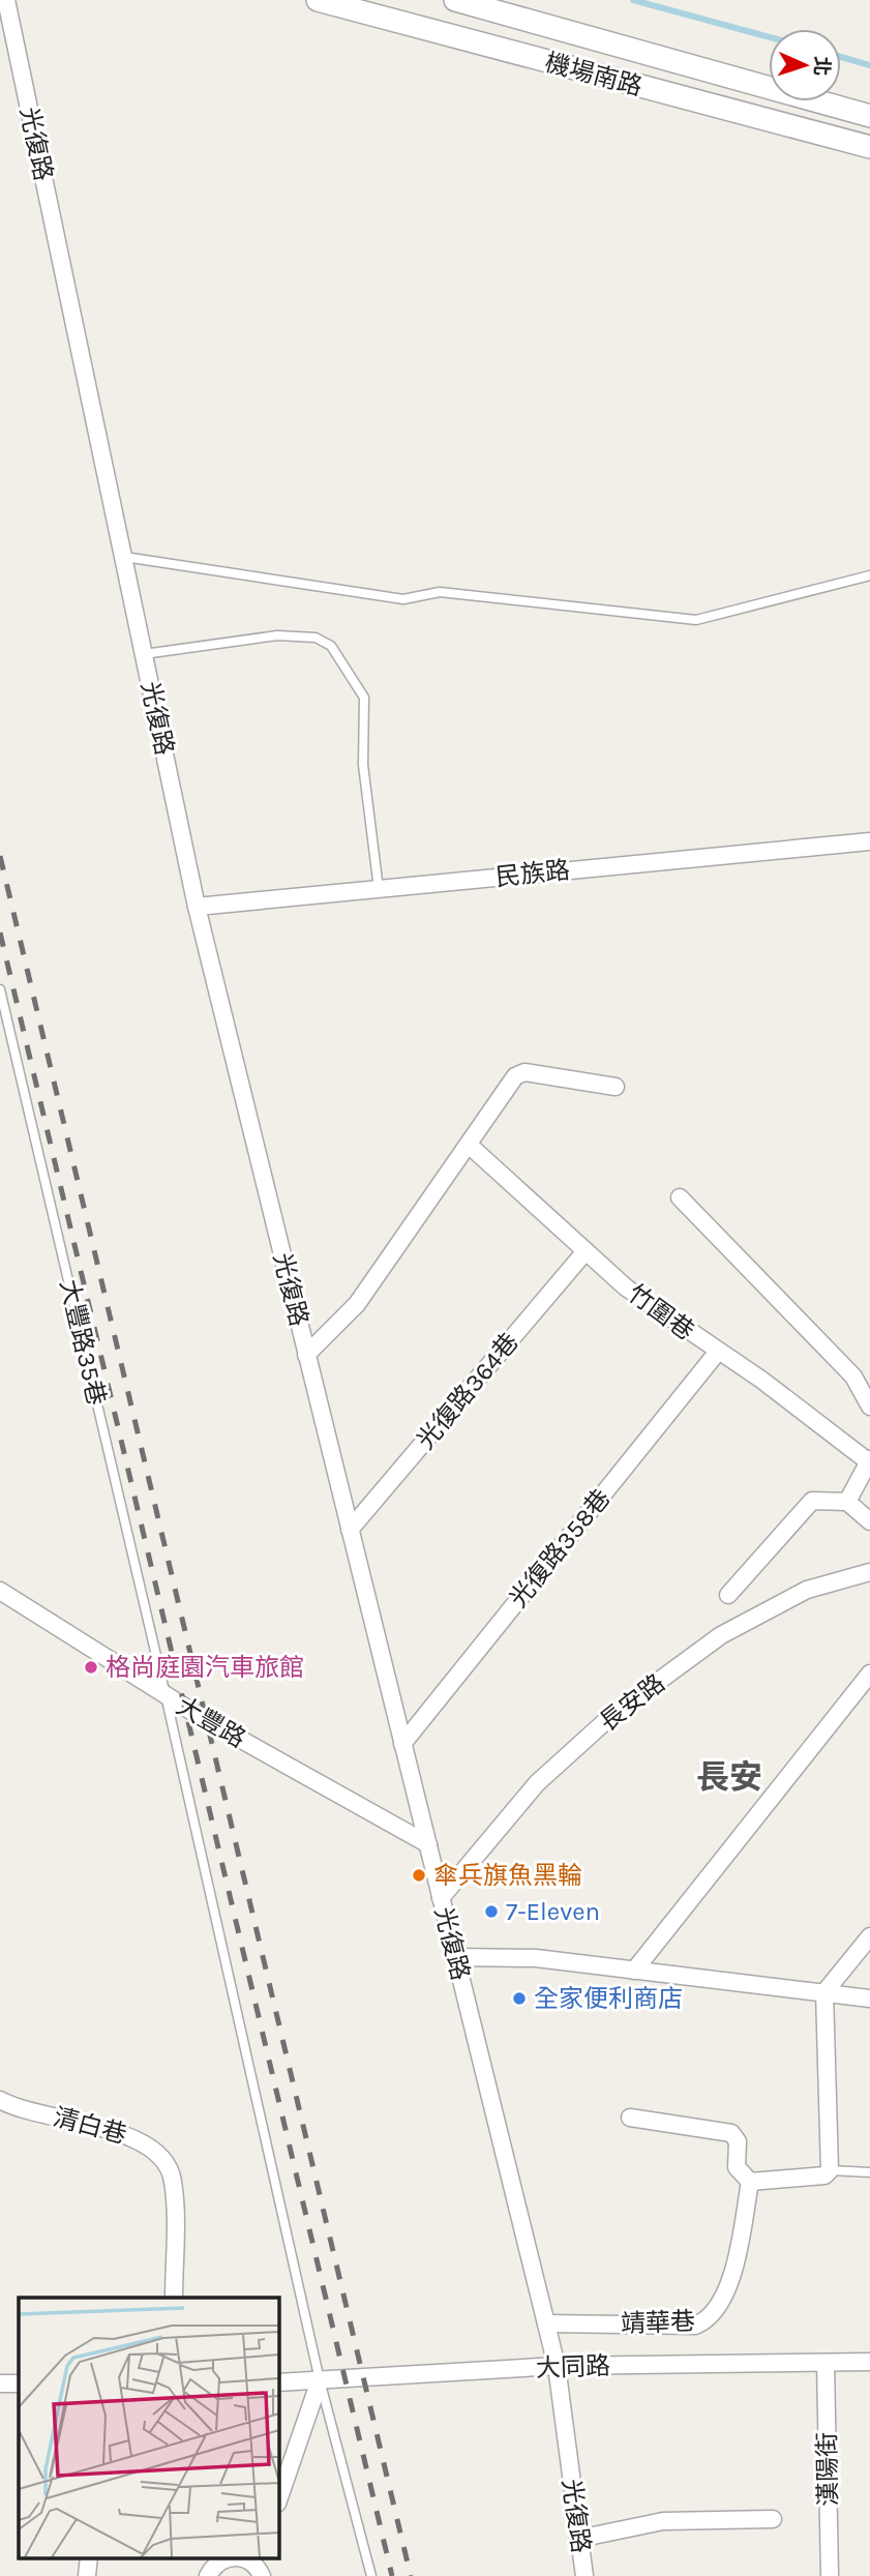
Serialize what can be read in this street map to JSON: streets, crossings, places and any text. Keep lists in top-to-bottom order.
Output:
{
  "streets": {
    "street": [
      "機場南路",
      "光復路",
      "民族路",
      "竹圍巷",
      "光復路364巷",
      "光復路358巷",
      "長安路",
      "大豐路",
      "清白巷",
      "靖華巷",
      "大同路",
      "漢陽街"
    ],
    "lane": ["大豐路35巷"]
  },
  "crossings": [
    ["光復路", "民族路"],
    ["光復路", "光復路364巷"],
    ["光復路", "光復路358巷"],
    ["光復路", "長安路"],
    ["光復路", "大豐路"],
    ["光復路", "靖華巷"],
    ["光復路", "大同路"],
    ["竹圍巷", "光復路364巷"],
    ["竹圍巷", "光復路358巷"],
    ["大豐路35巷", "大豐路"],
    ["大豐路35巷", "大同路"],
    ["大同路", "漢陽街"]
  ],
  "districts": ["長安"],
  "places": [
    "格尚庭園汽車旅館",
    "傘兵旗魚黑輪",
    "7-Eleven",
    "全家便利商店"
  ],
  "north": "right"
}
